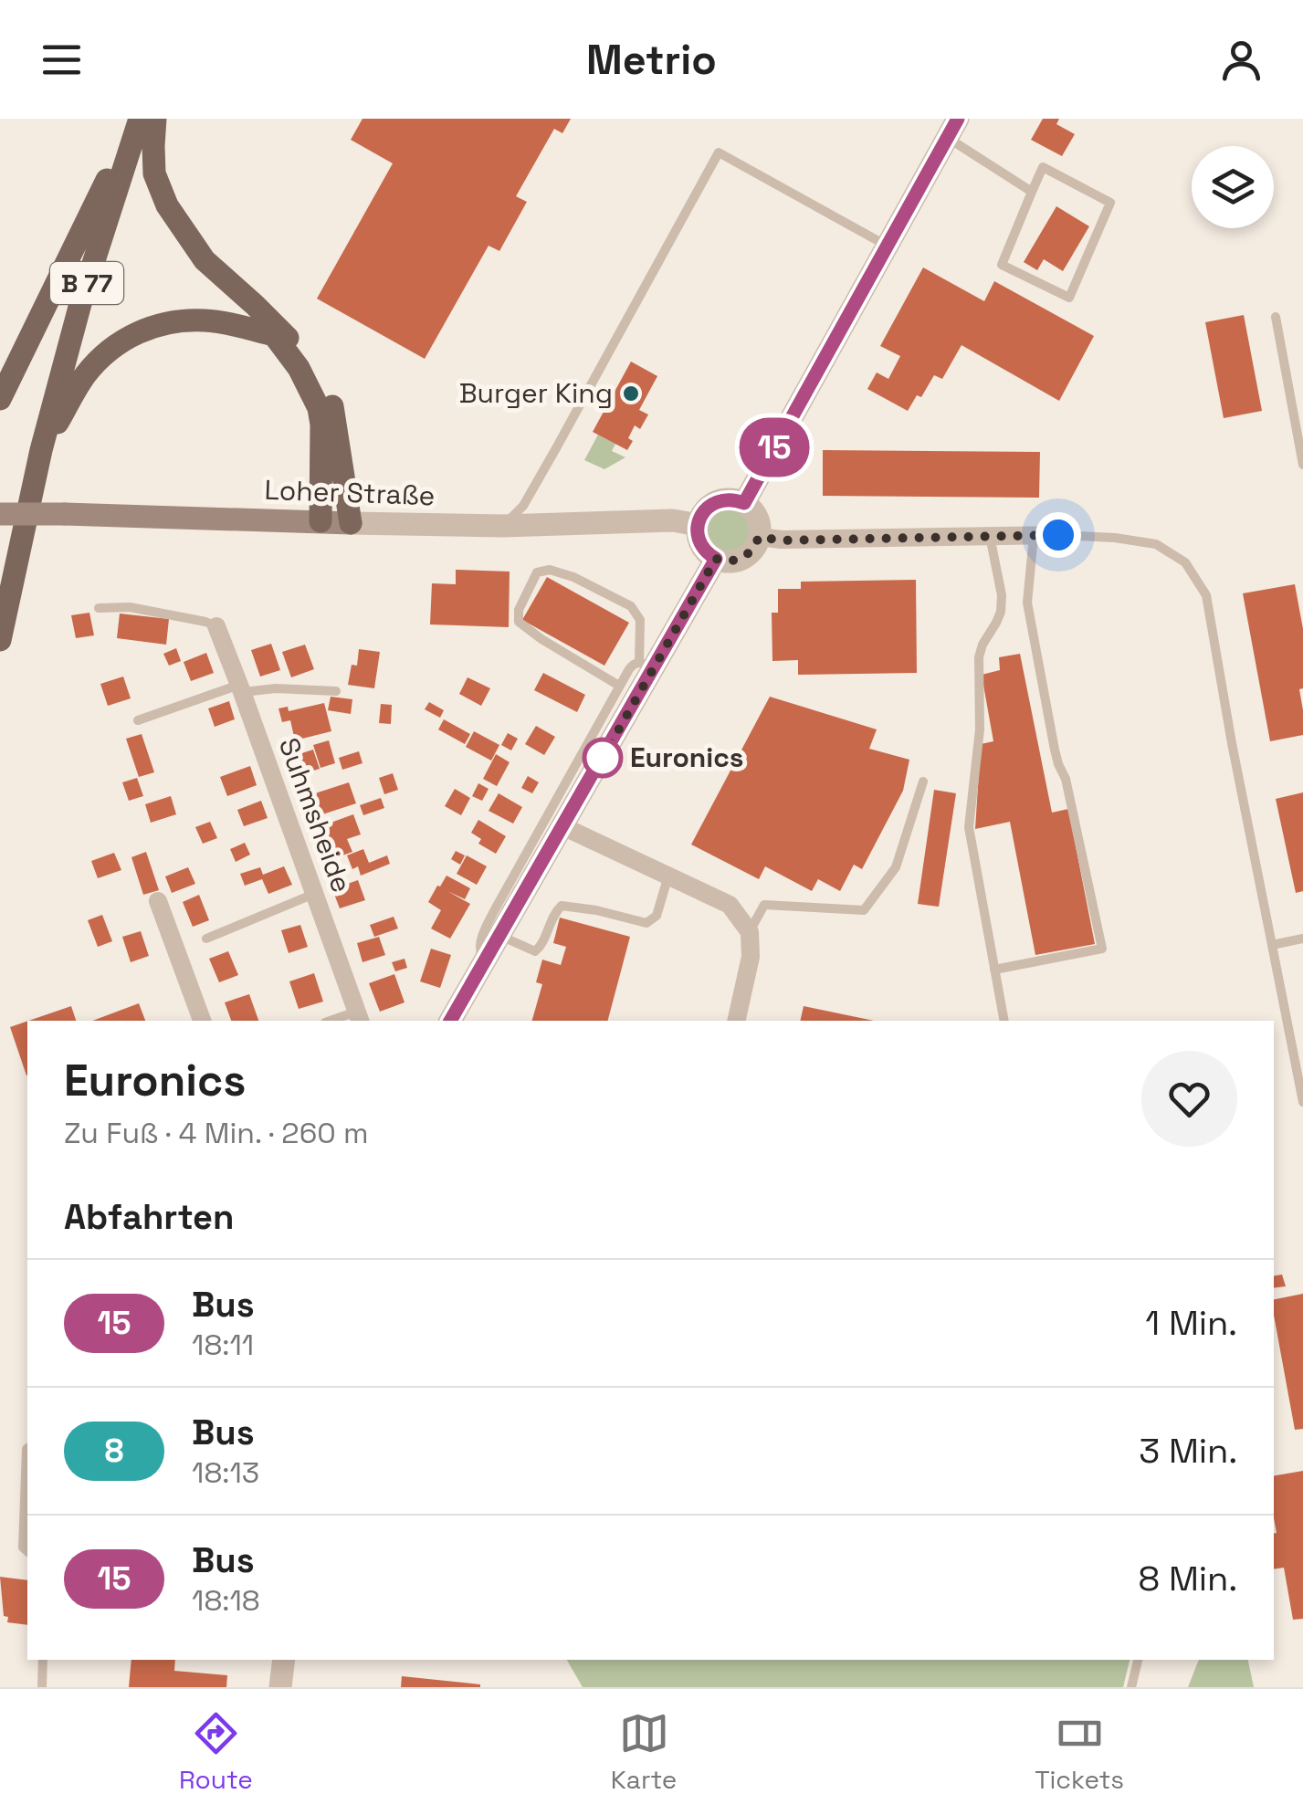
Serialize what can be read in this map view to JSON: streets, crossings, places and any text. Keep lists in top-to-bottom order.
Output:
{
  "streets": {
    "main road": ["B 77", "Loher Straße"],
    "street": ["Suhmsheide"]
  },
  "places": ["Burger King", "Euronics"],
  "lines": ["bus line 15"],
  "page": {
    "header": "Metrio",
    "on_map": "15",
    "heading": [
      ["Euronics", "Zu Fuß · 4 Min. · 260 m"],
      "Abfahrten"
    ],
    "list": [
      {
        "mark": "15",
        "name": "Bus",
        "note": "18:11",
        "value": "1 Min."
      },
      {
        "mark": "8",
        "name": "Bus",
        "note": "18:13",
        "value": "3 Min."
      },
      {
        "mark": "15",
        "name": "Bus",
        "note": "18:18",
        "value": "8 Min."
      }
    ],
    "tabs": ["Route", "Karte", "Tickets"]
  }
}
